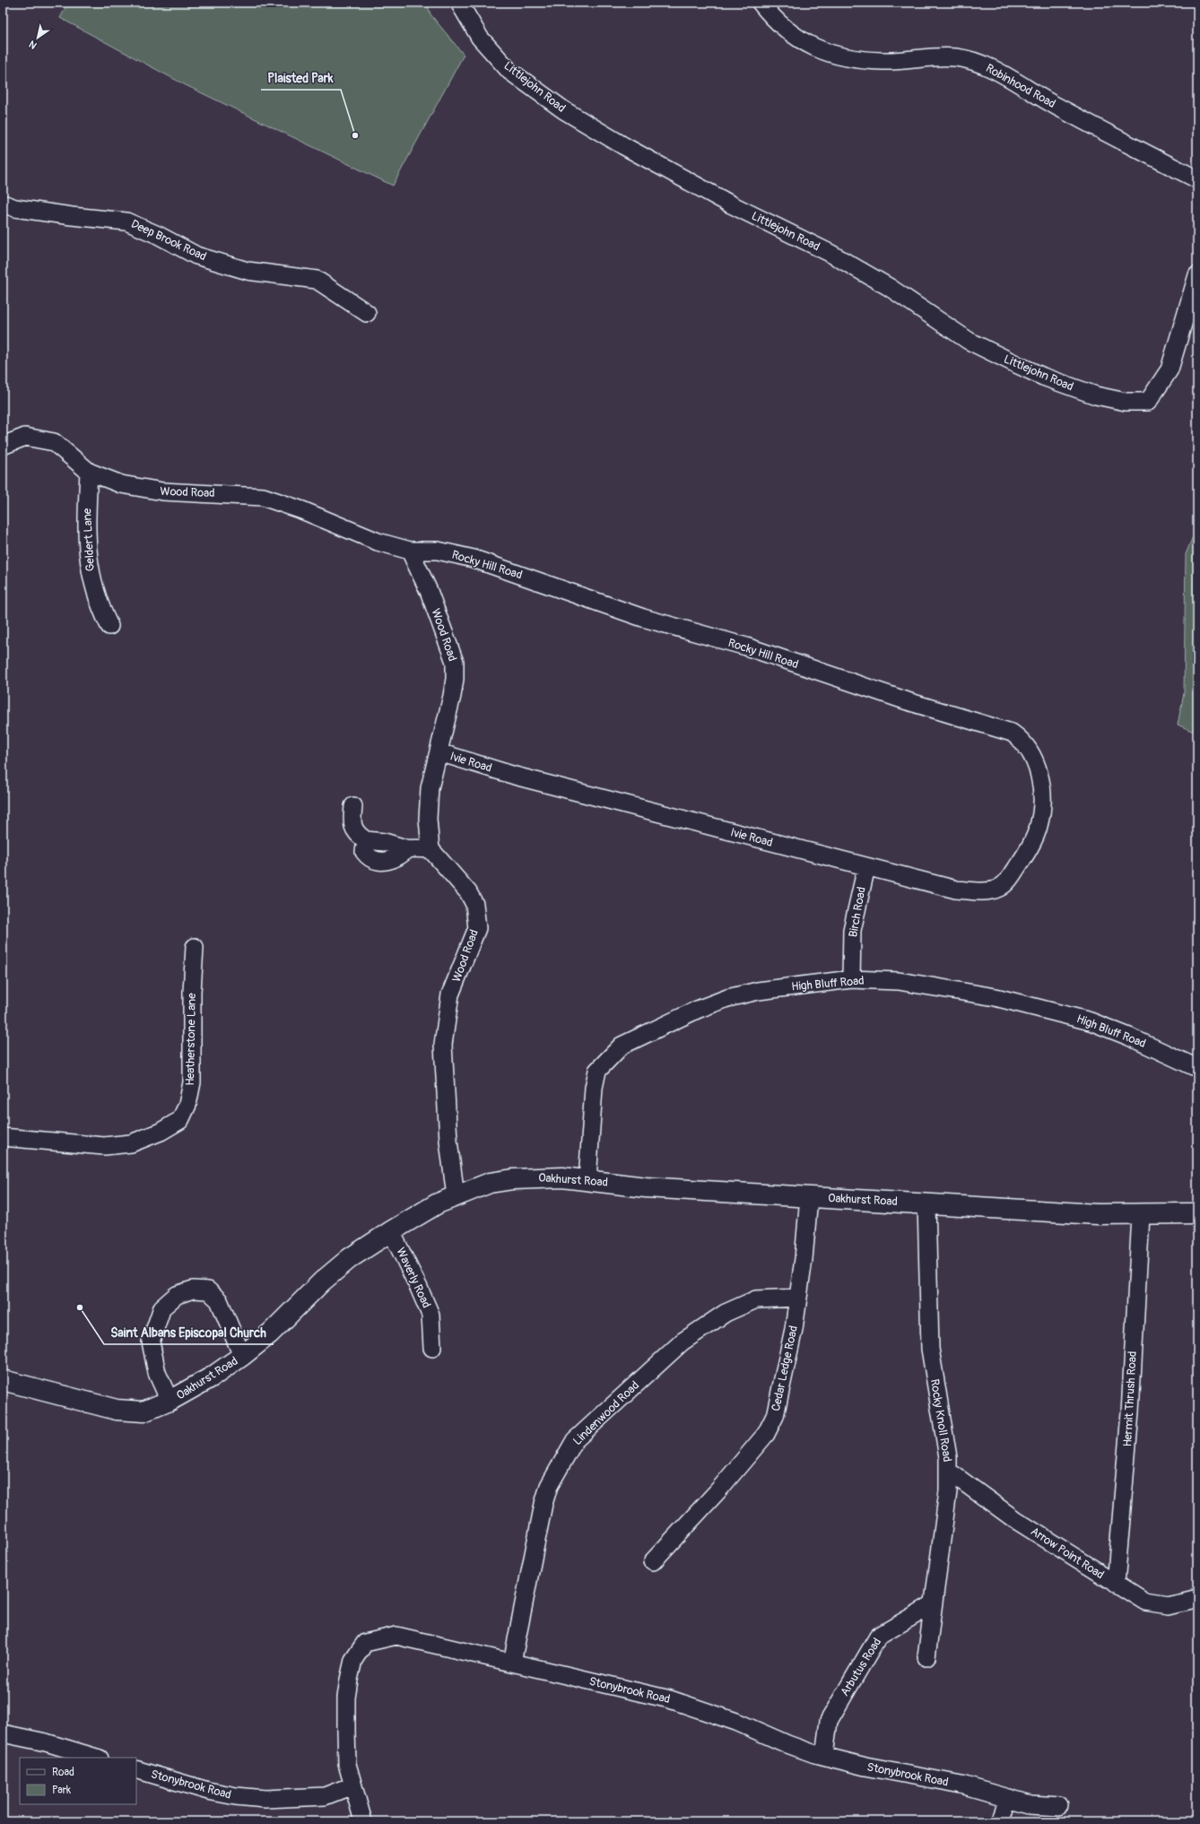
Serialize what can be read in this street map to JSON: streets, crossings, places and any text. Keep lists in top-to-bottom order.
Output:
{
  "streets": {
    "street": [
      "Robinhood Road",
      "Littlejohn Road",
      "Deep Brook Road",
      "Wood Road",
      "Geldert Lane",
      "Rocky Hill Road",
      "Ivie Road",
      "Birch Road",
      "High Bluff Road",
      "Heatherstone Lane",
      "Oakhurst Road",
      "Waverly Road",
      "Cedar Ledge Road",
      "Hermit Thrush Road",
      "Lindenwood Road",
      "Rocky Knoll Road",
      "Arrow Point Road",
      "Arbutus Road",
      "Stonybrook Road"
    ]
  },
  "crossings": [
    ["Wood Road", "Geldert Lane"],
    ["Wood Road", "Rocky Hill Road"],
    ["Wood Road", "Ivie Road"],
    ["Wood Road", "Oakhurst Road"],
    ["Rocky Hill Road", "Ivie Road"],
    ["Ivie Road", "Birch Road"],
    ["Birch Road", "High Bluff Road"],
    ["High Bluff Road", "Oakhurst Road"],
    ["Oakhurst Road", "Waverly Road"],
    ["Oakhurst Road", "Cedar Ledge Road"],
    ["Oakhurst Road", "Hermit Thrush Road"],
    ["Oakhurst Road", "Rocky Knoll Road"],
    ["Cedar Ledge Road", "Lindenwood Road"],
    ["Hermit Thrush Road", "Arrow Point Road"],
    ["Lindenwood Road", "Stonybrook Road"],
    ["Rocky Knoll Road", "Arrow Point Road"],
    ["Rocky Knoll Road", "Arbutus Road"],
    ["Arbutus Road", "Stonybrook Road"]
  ],
  "places": ["Plaisted Park", "Saint Albans Episcopal Church"],
  "legend": ["Road", "Park"],
  "north": "bottom left"
}
